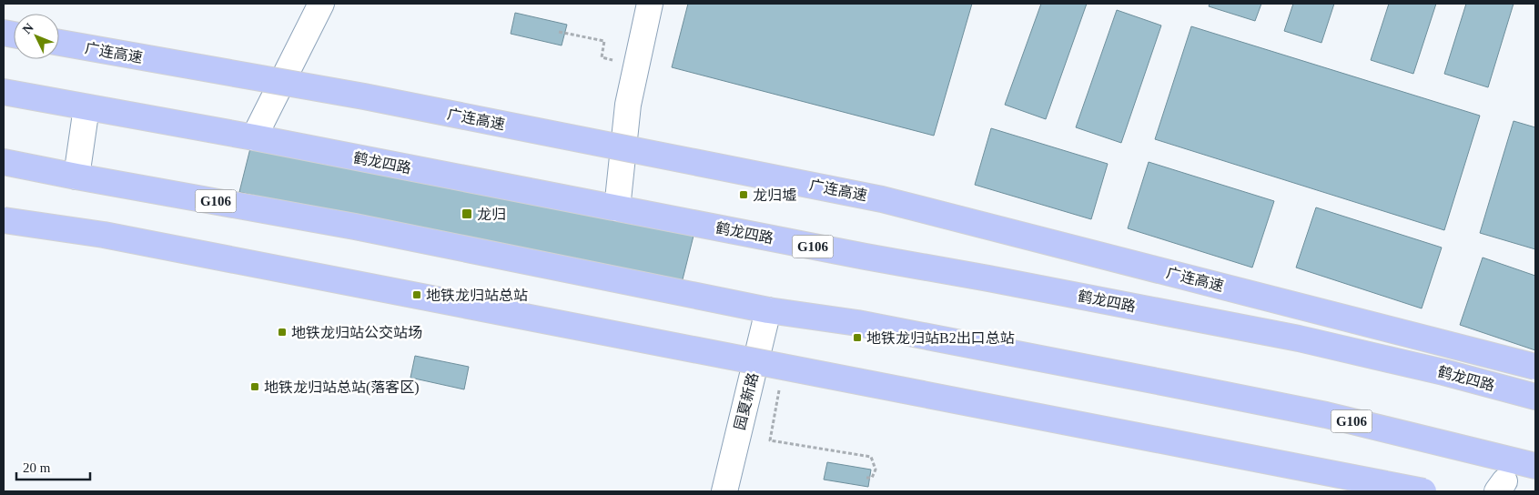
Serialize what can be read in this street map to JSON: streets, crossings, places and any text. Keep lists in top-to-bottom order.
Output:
{
  "streets": {
    "highway": ["广连高速", "鹤龙四路", "G106"],
    "street": ["园夏新路"]
  },
  "crossings": [
    ["G106", "园夏新路"]
  ],
  "places": {
    "transit": [
      "龙归墟",
      "龙归",
      "地铁龙归站总站",
      "地铁龙归站公交站场",
      "地铁龙归站B2出口总站",
      "地铁龙归站总站(落客区)"
    ]
  },
  "scale_bar": "20 m",
  "north": "top left"
}
